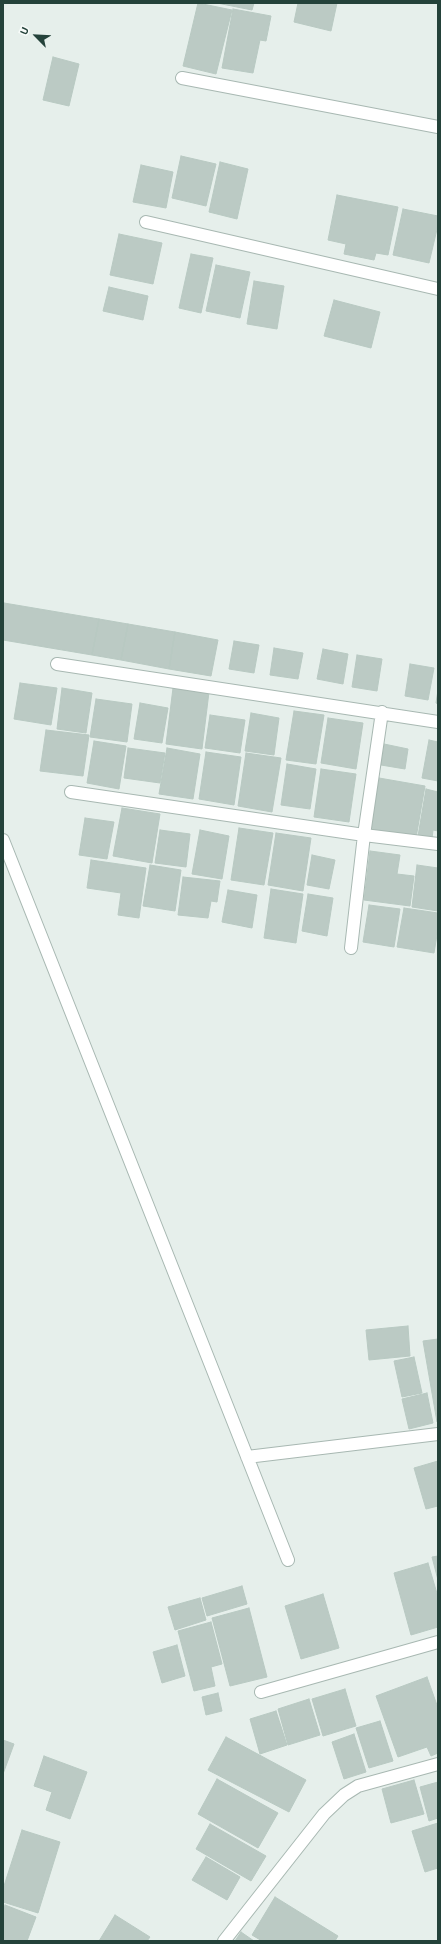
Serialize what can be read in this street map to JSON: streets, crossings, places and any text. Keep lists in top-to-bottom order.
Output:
{
  "north": "top left"
}
